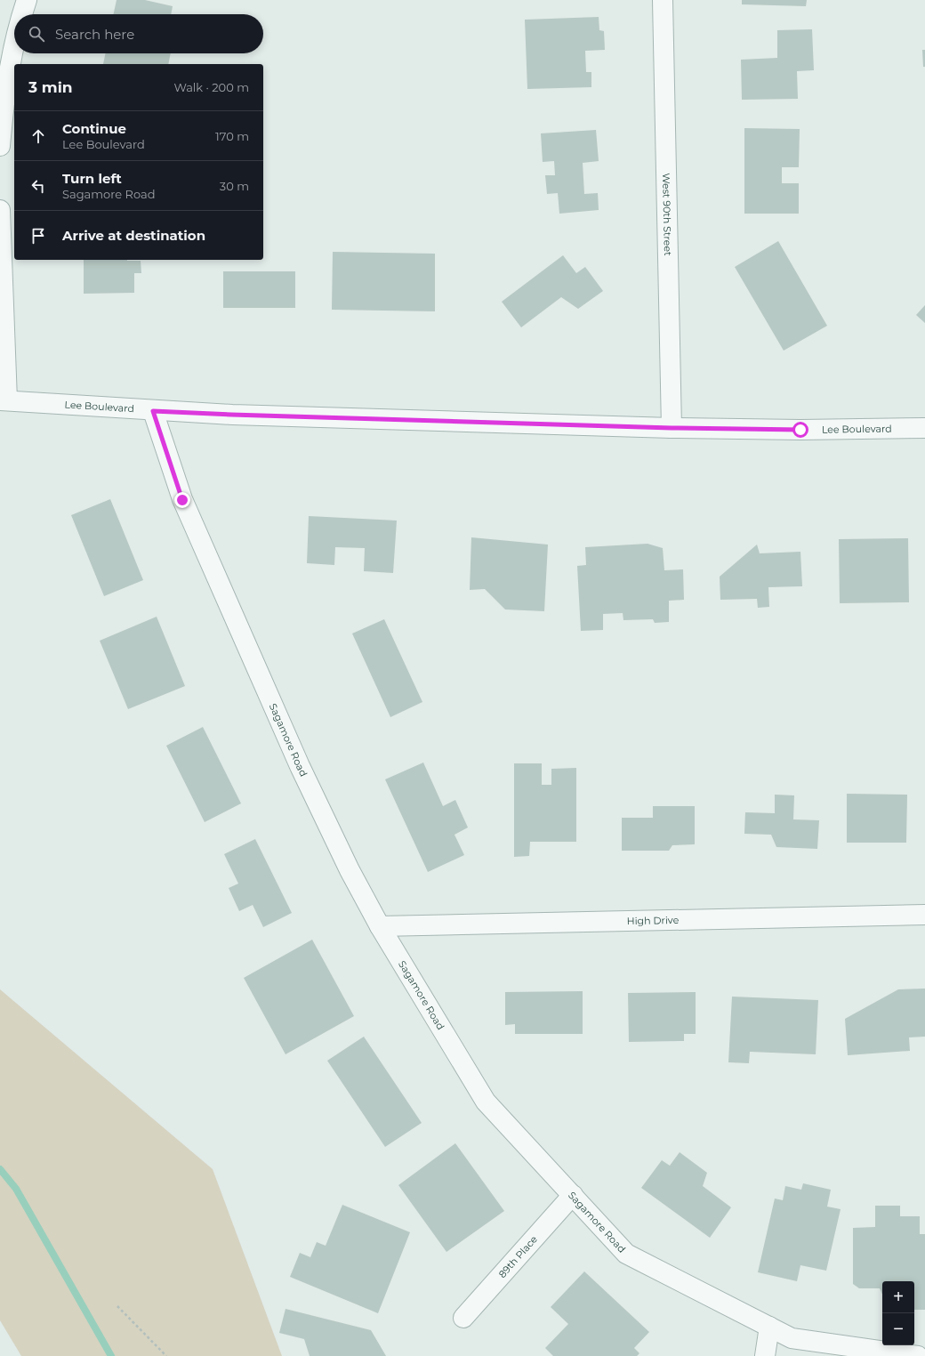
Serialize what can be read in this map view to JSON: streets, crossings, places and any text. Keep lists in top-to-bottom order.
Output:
{
  "streets": {
    "street": [
      "West 90th Street",
      "Lee Boulevard",
      "Sagamore Road",
      "High Drive",
      "89th Place"
    ]
  },
  "crossings": [
    ["West 90th Street", "Lee Boulevard"],
    ["Lee Boulevard", "Sagamore Road"],
    ["Sagamore Road", "High Drive"],
    ["Sagamore Road", "89th Place"]
  ],
  "page": {
    "search": "Search here",
    "heading": ["3 min", "Walk · 200 m"],
    "list": [
      ["Continue", "Lee Boulevard", "170 m"],
      ["Turn left", "Sagamore Road", "30 m"],
      "Arrive at destination"
    ],
    "map_buttons": ["+", "−"]
  }
}
